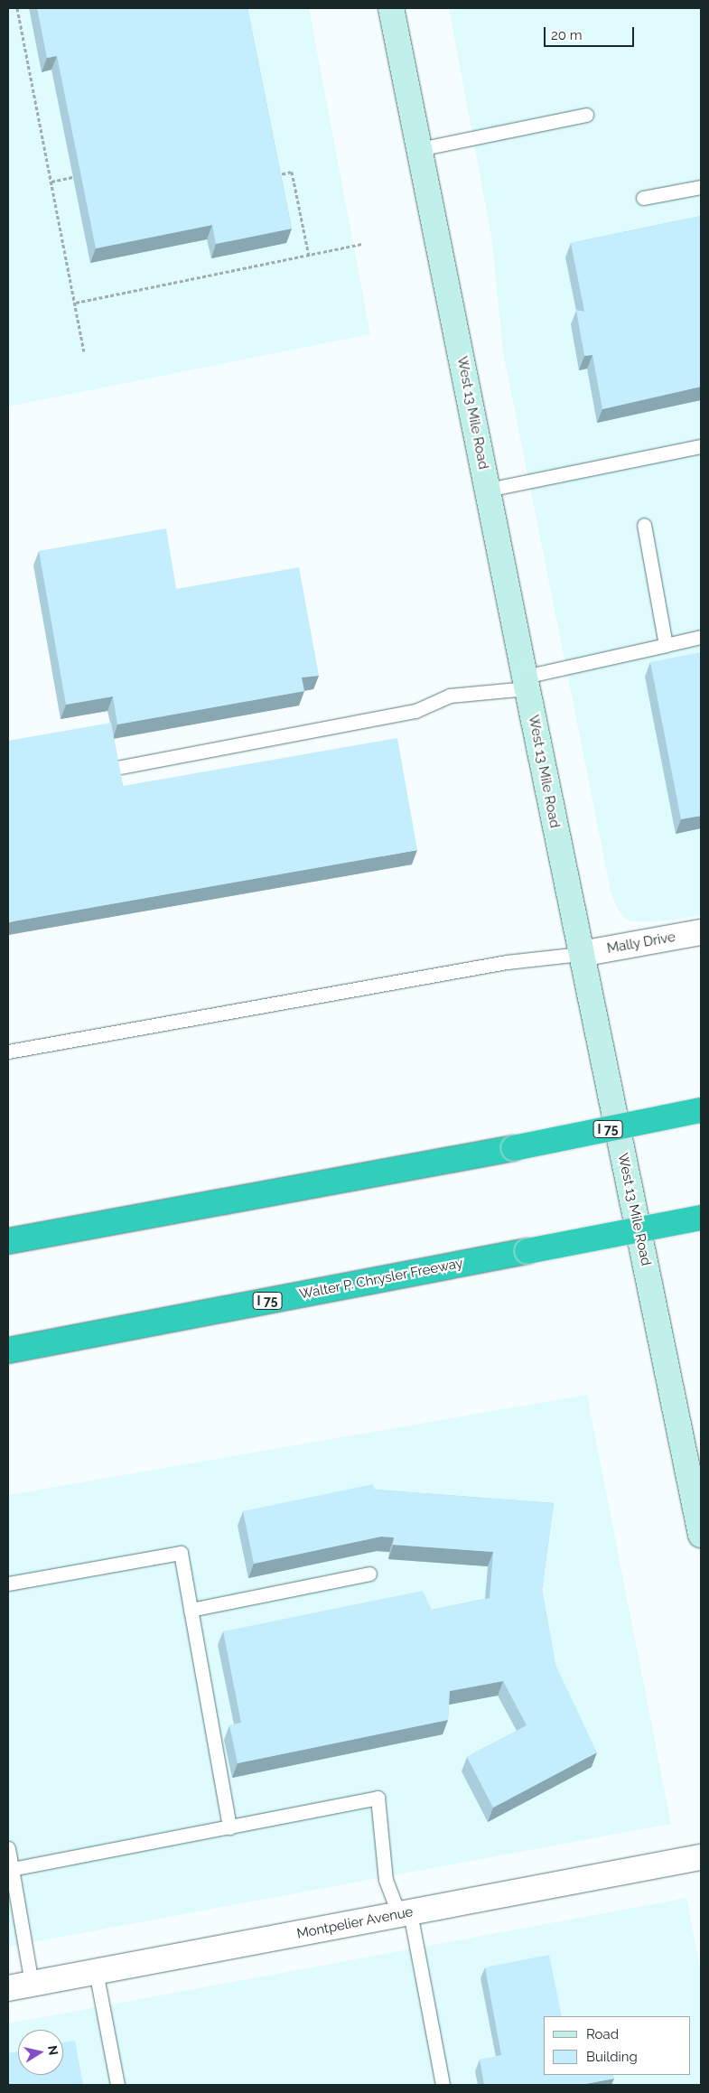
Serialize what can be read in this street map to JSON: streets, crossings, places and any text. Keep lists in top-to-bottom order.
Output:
{
  "streets": {
    "highway": ["I 75", "Walter P. Chrysler Freeway"],
    "main road": ["West 13 Mile Road"],
    "street": ["Mally Drive", "Montpelier Avenue"]
  },
  "crossings": [
    ["West 13 Mile Road", "Mally Drive"]
  ],
  "legend": ["Road", "Building"],
  "scale_bar": "20 m",
  "north": "right"
}
